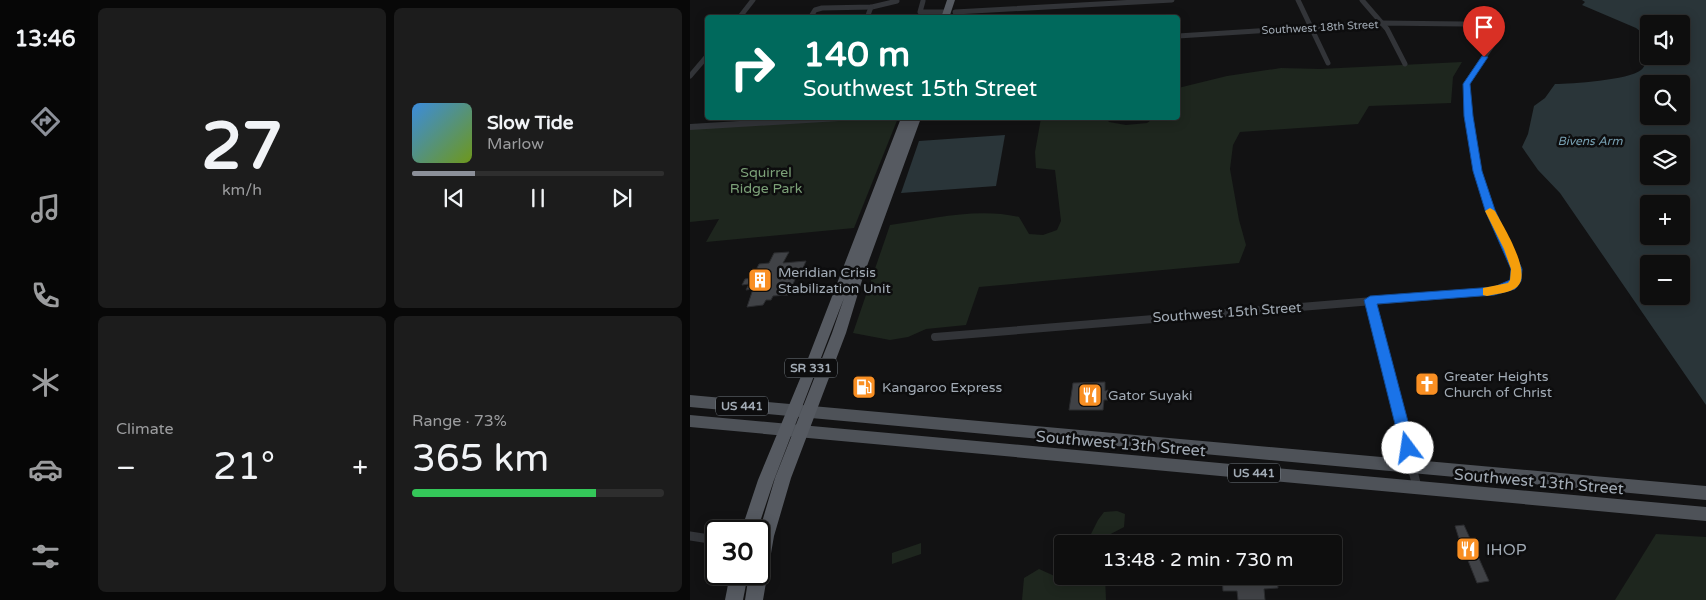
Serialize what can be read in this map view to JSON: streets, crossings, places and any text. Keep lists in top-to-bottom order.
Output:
{
  "streets": {
    "highway": ["SR 331"],
    "main road": ["US 441", "Southwest 13th Street"],
    "street": ["Southwest 18th Street", "Southwest 15th Street"]
  },
  "crossings": [
    ["SR 331", "US 441"],
    ["SR 331", "Southwest 13th Street"],
    ["US 441", "Southwest 13th Street"]
  ],
  "water": ["Bivens Arm"],
  "parks": ["Squirrel Ridge Park"],
  "places": {
    "building": ["Meridian Crisis Stabilization Unit"],
    "church": ["Greater Heights Church of Christ"],
    "fuel station": ["Kangaroo Express"],
    "restaurant": ["Gator Suyaki", "IHOP"]
  },
  "page": {
    "tabs": "13:46",
    "tile": [
      ["27", "km/h"],
      "Climate",
      ["Range · 73%", "365 km"]
    ],
    "map_buttons": ["+", "−"],
    "turn": ["140 m", "Southwest 15th Street"],
    "song": ["Slow Tide", "Marlow"],
    "heat": ["−", "21°", "+"],
    "limit": "30",
    "trip": "13:48 · 2 min · 730 m"
  }
}
